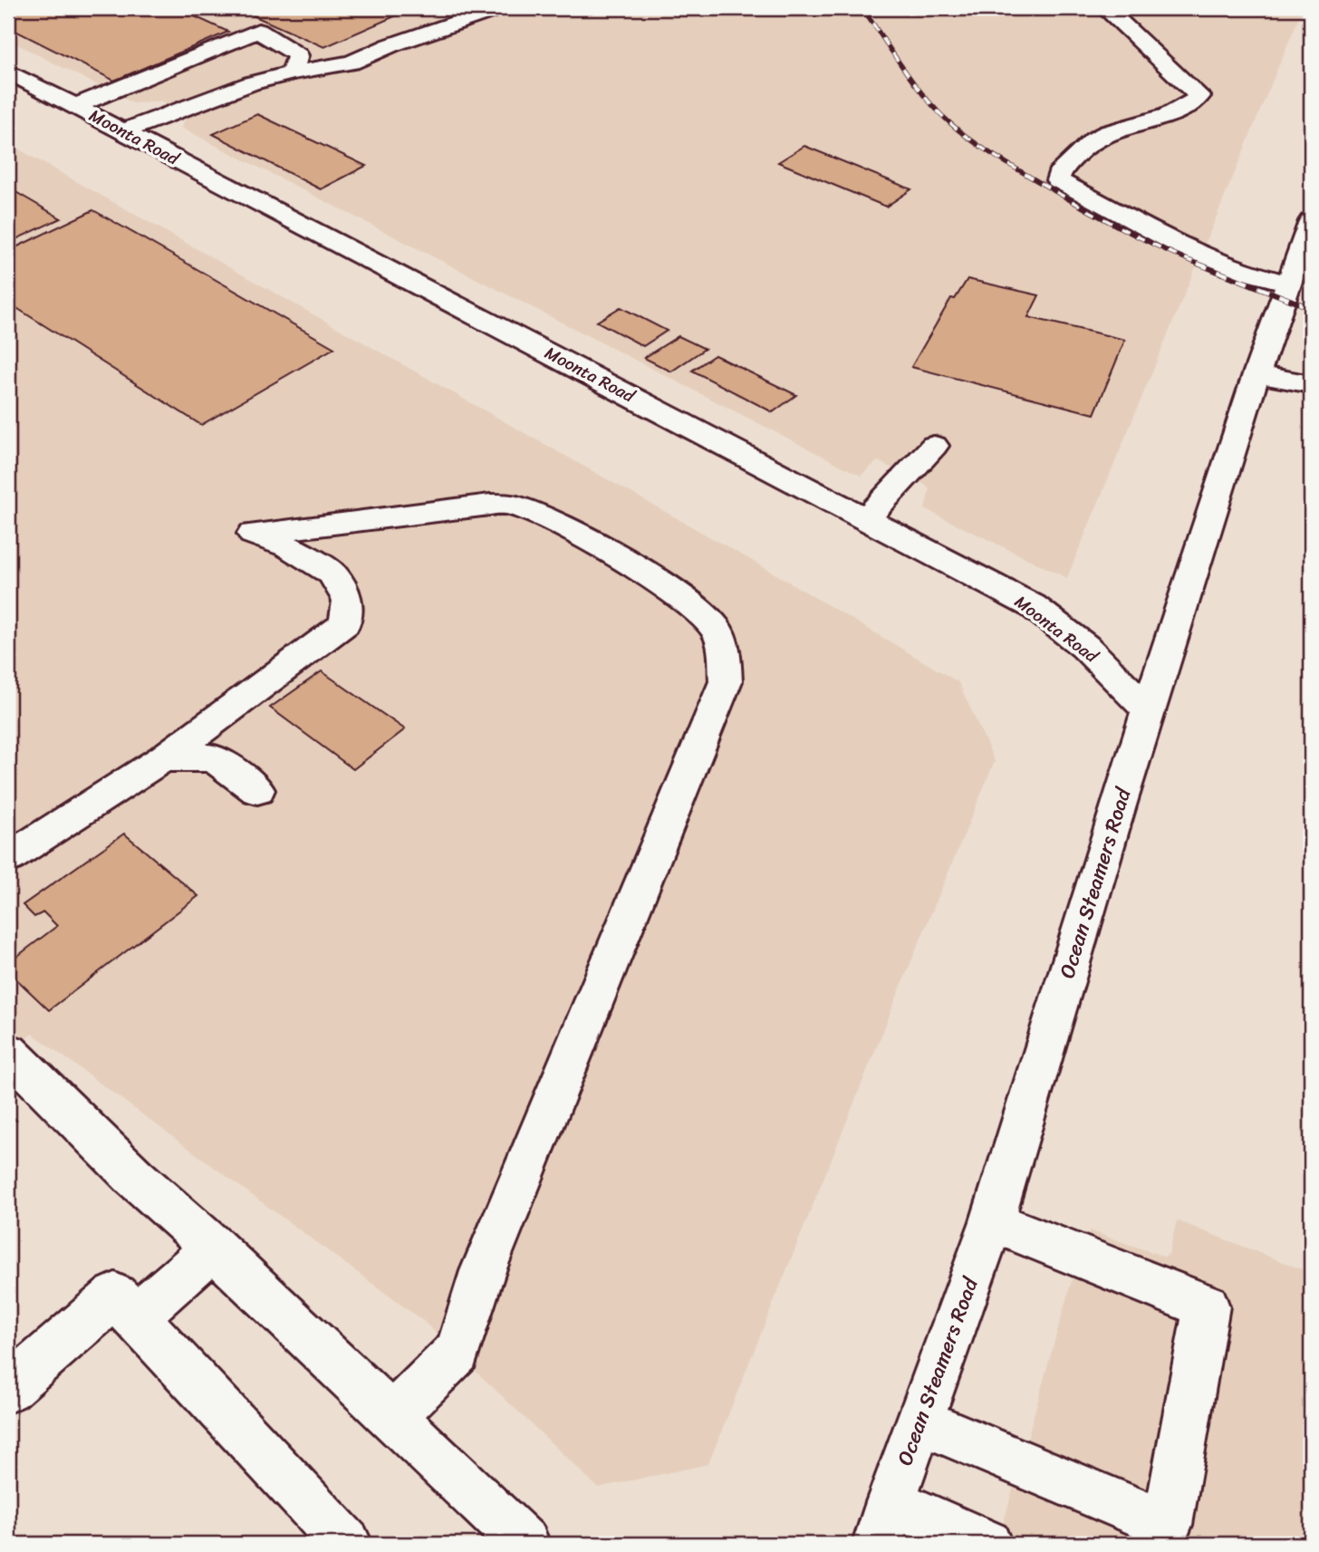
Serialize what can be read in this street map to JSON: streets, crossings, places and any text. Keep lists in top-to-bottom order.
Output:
{
  "streets": {
    "street": ["Moonta Road", "Ocean Steamers Road"]
  },
  "crossings": [
    ["Moonta Road", "Ocean Steamers Road"]
  ]
}
